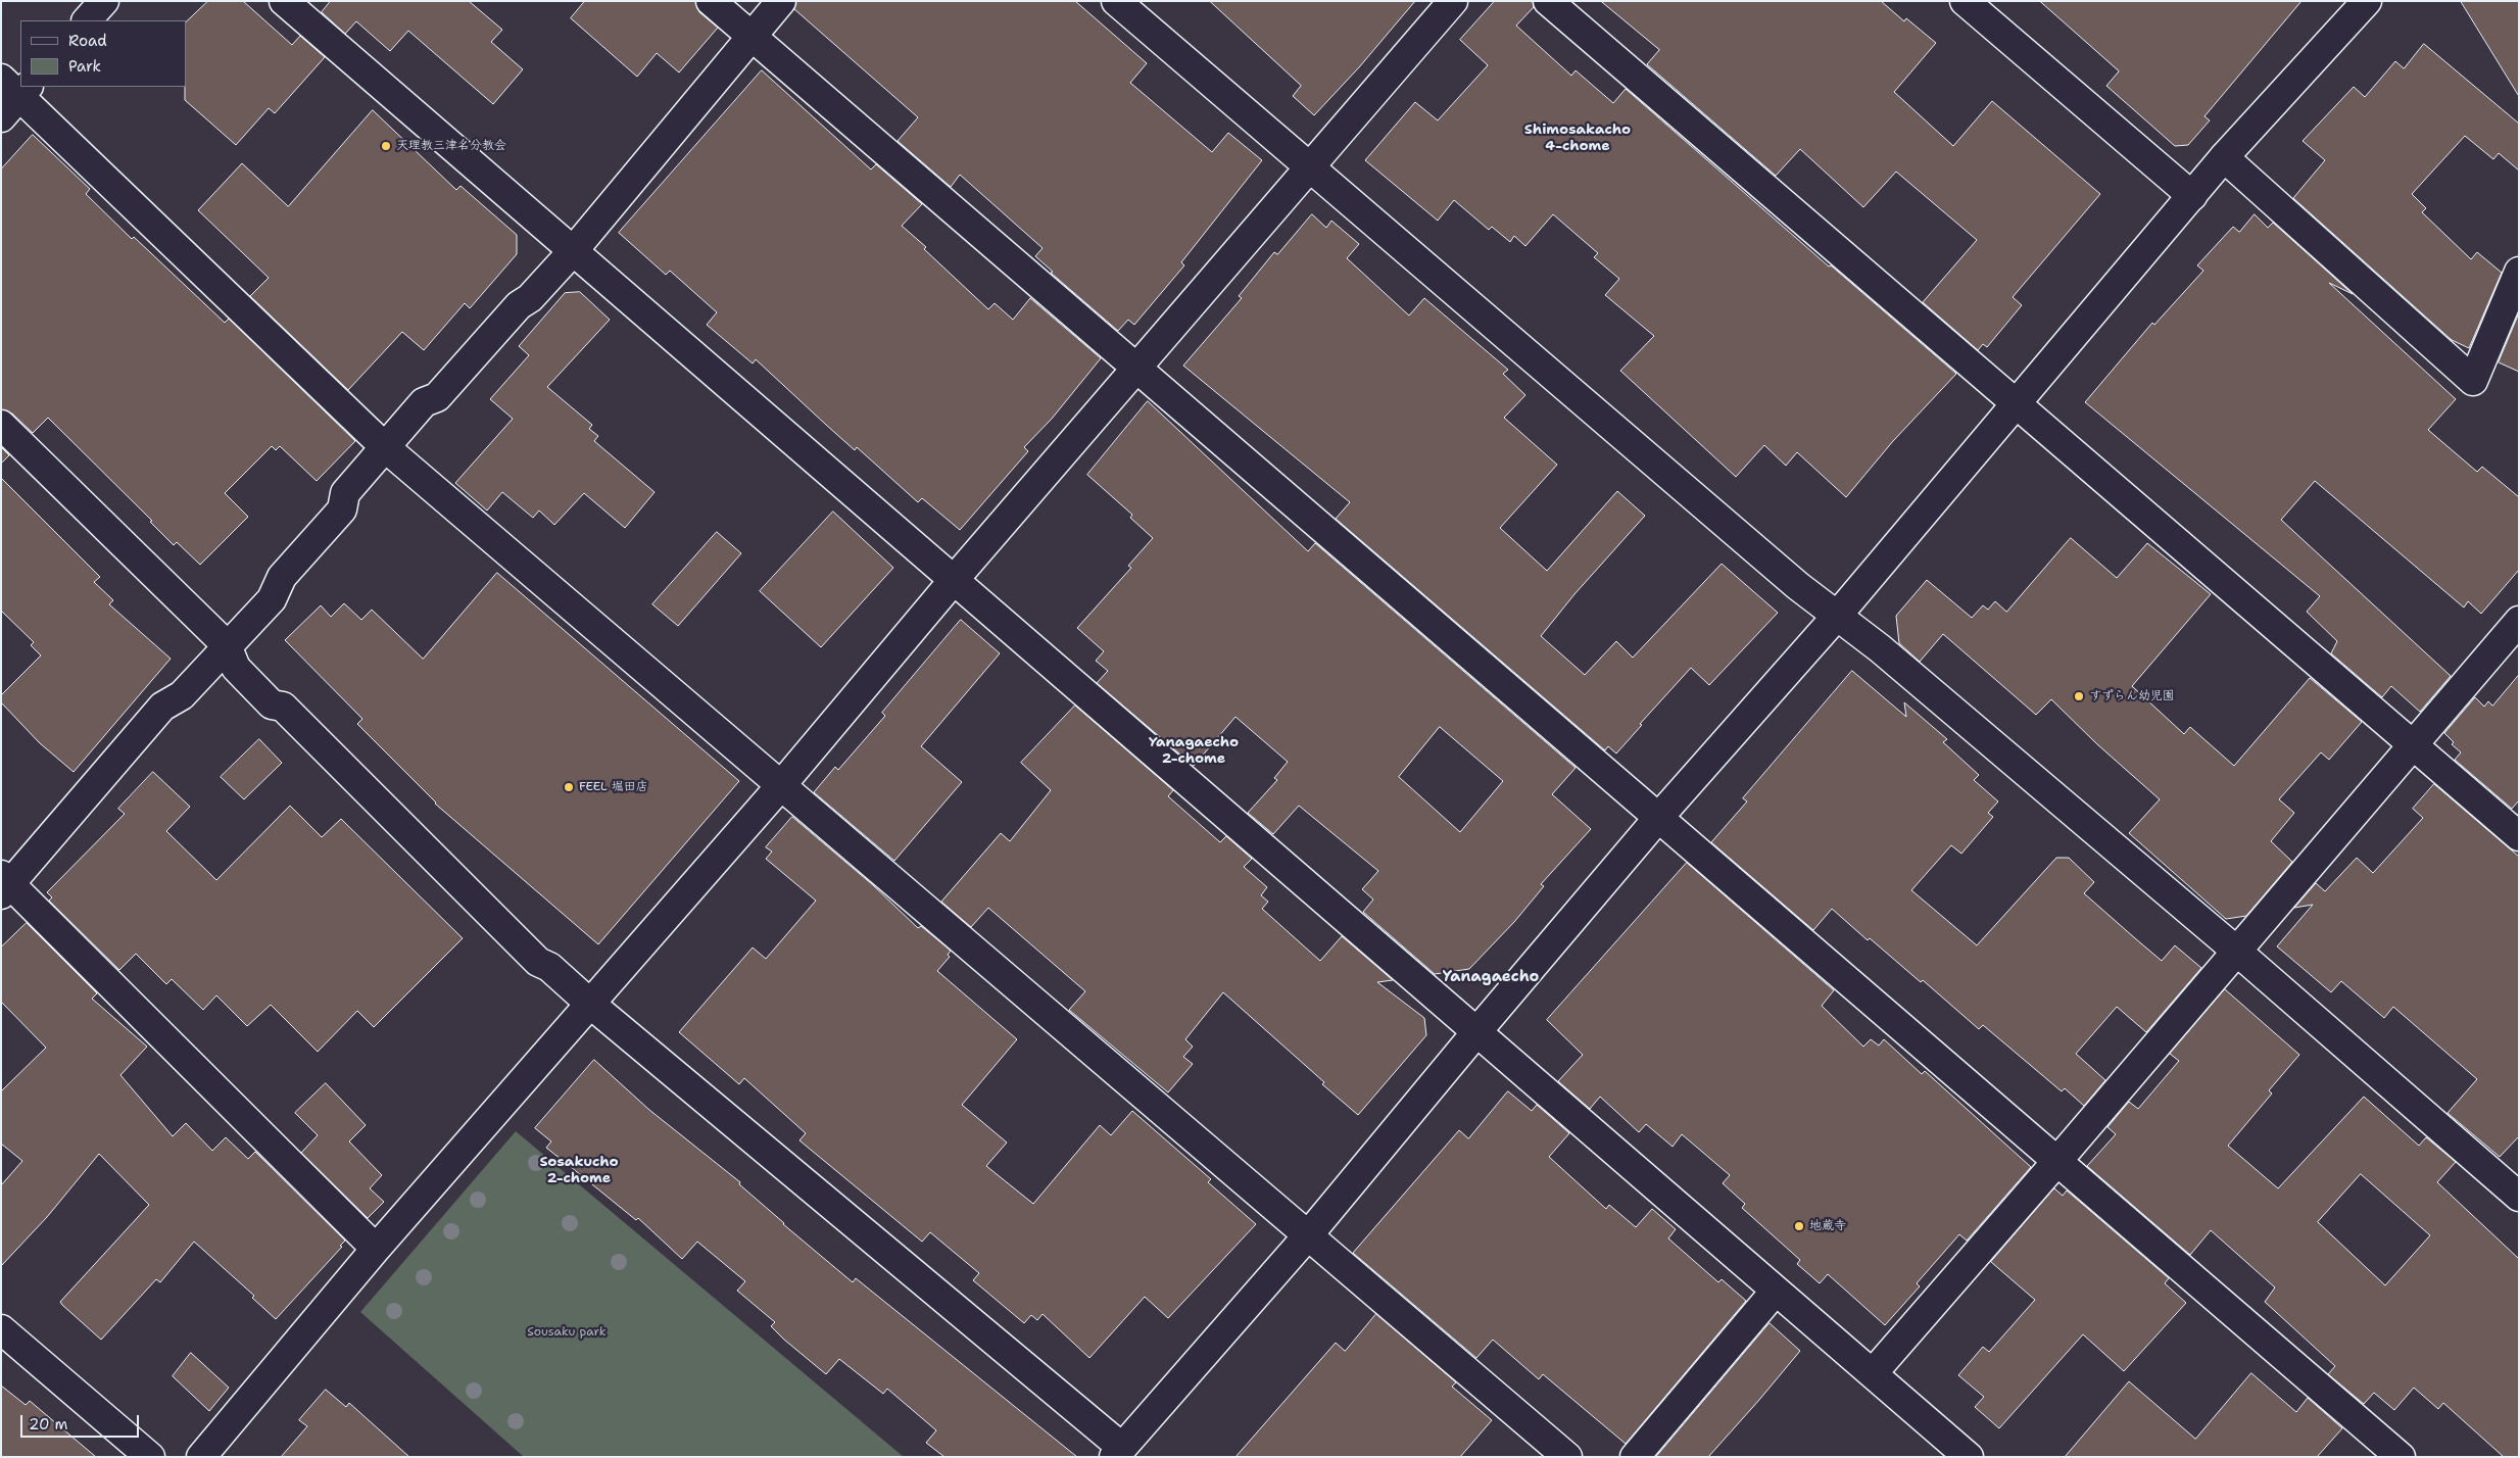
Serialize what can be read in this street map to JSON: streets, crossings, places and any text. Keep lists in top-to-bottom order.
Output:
{
  "districts": [
    "Shimosakacho 4-chome",
    "Yanagaecho 2-chome",
    "Yanagaecho",
    "Sosakucho 2-chome"
  ],
  "parks": ["Sousaku park"],
  "places": [
    "天理教三津名分教会",
    "すずらん幼児園",
    "FEEL 堀田店",
    "地蔵寺"
  ],
  "legend": ["Road", "Park"],
  "scale_bar": "20 m"
}
